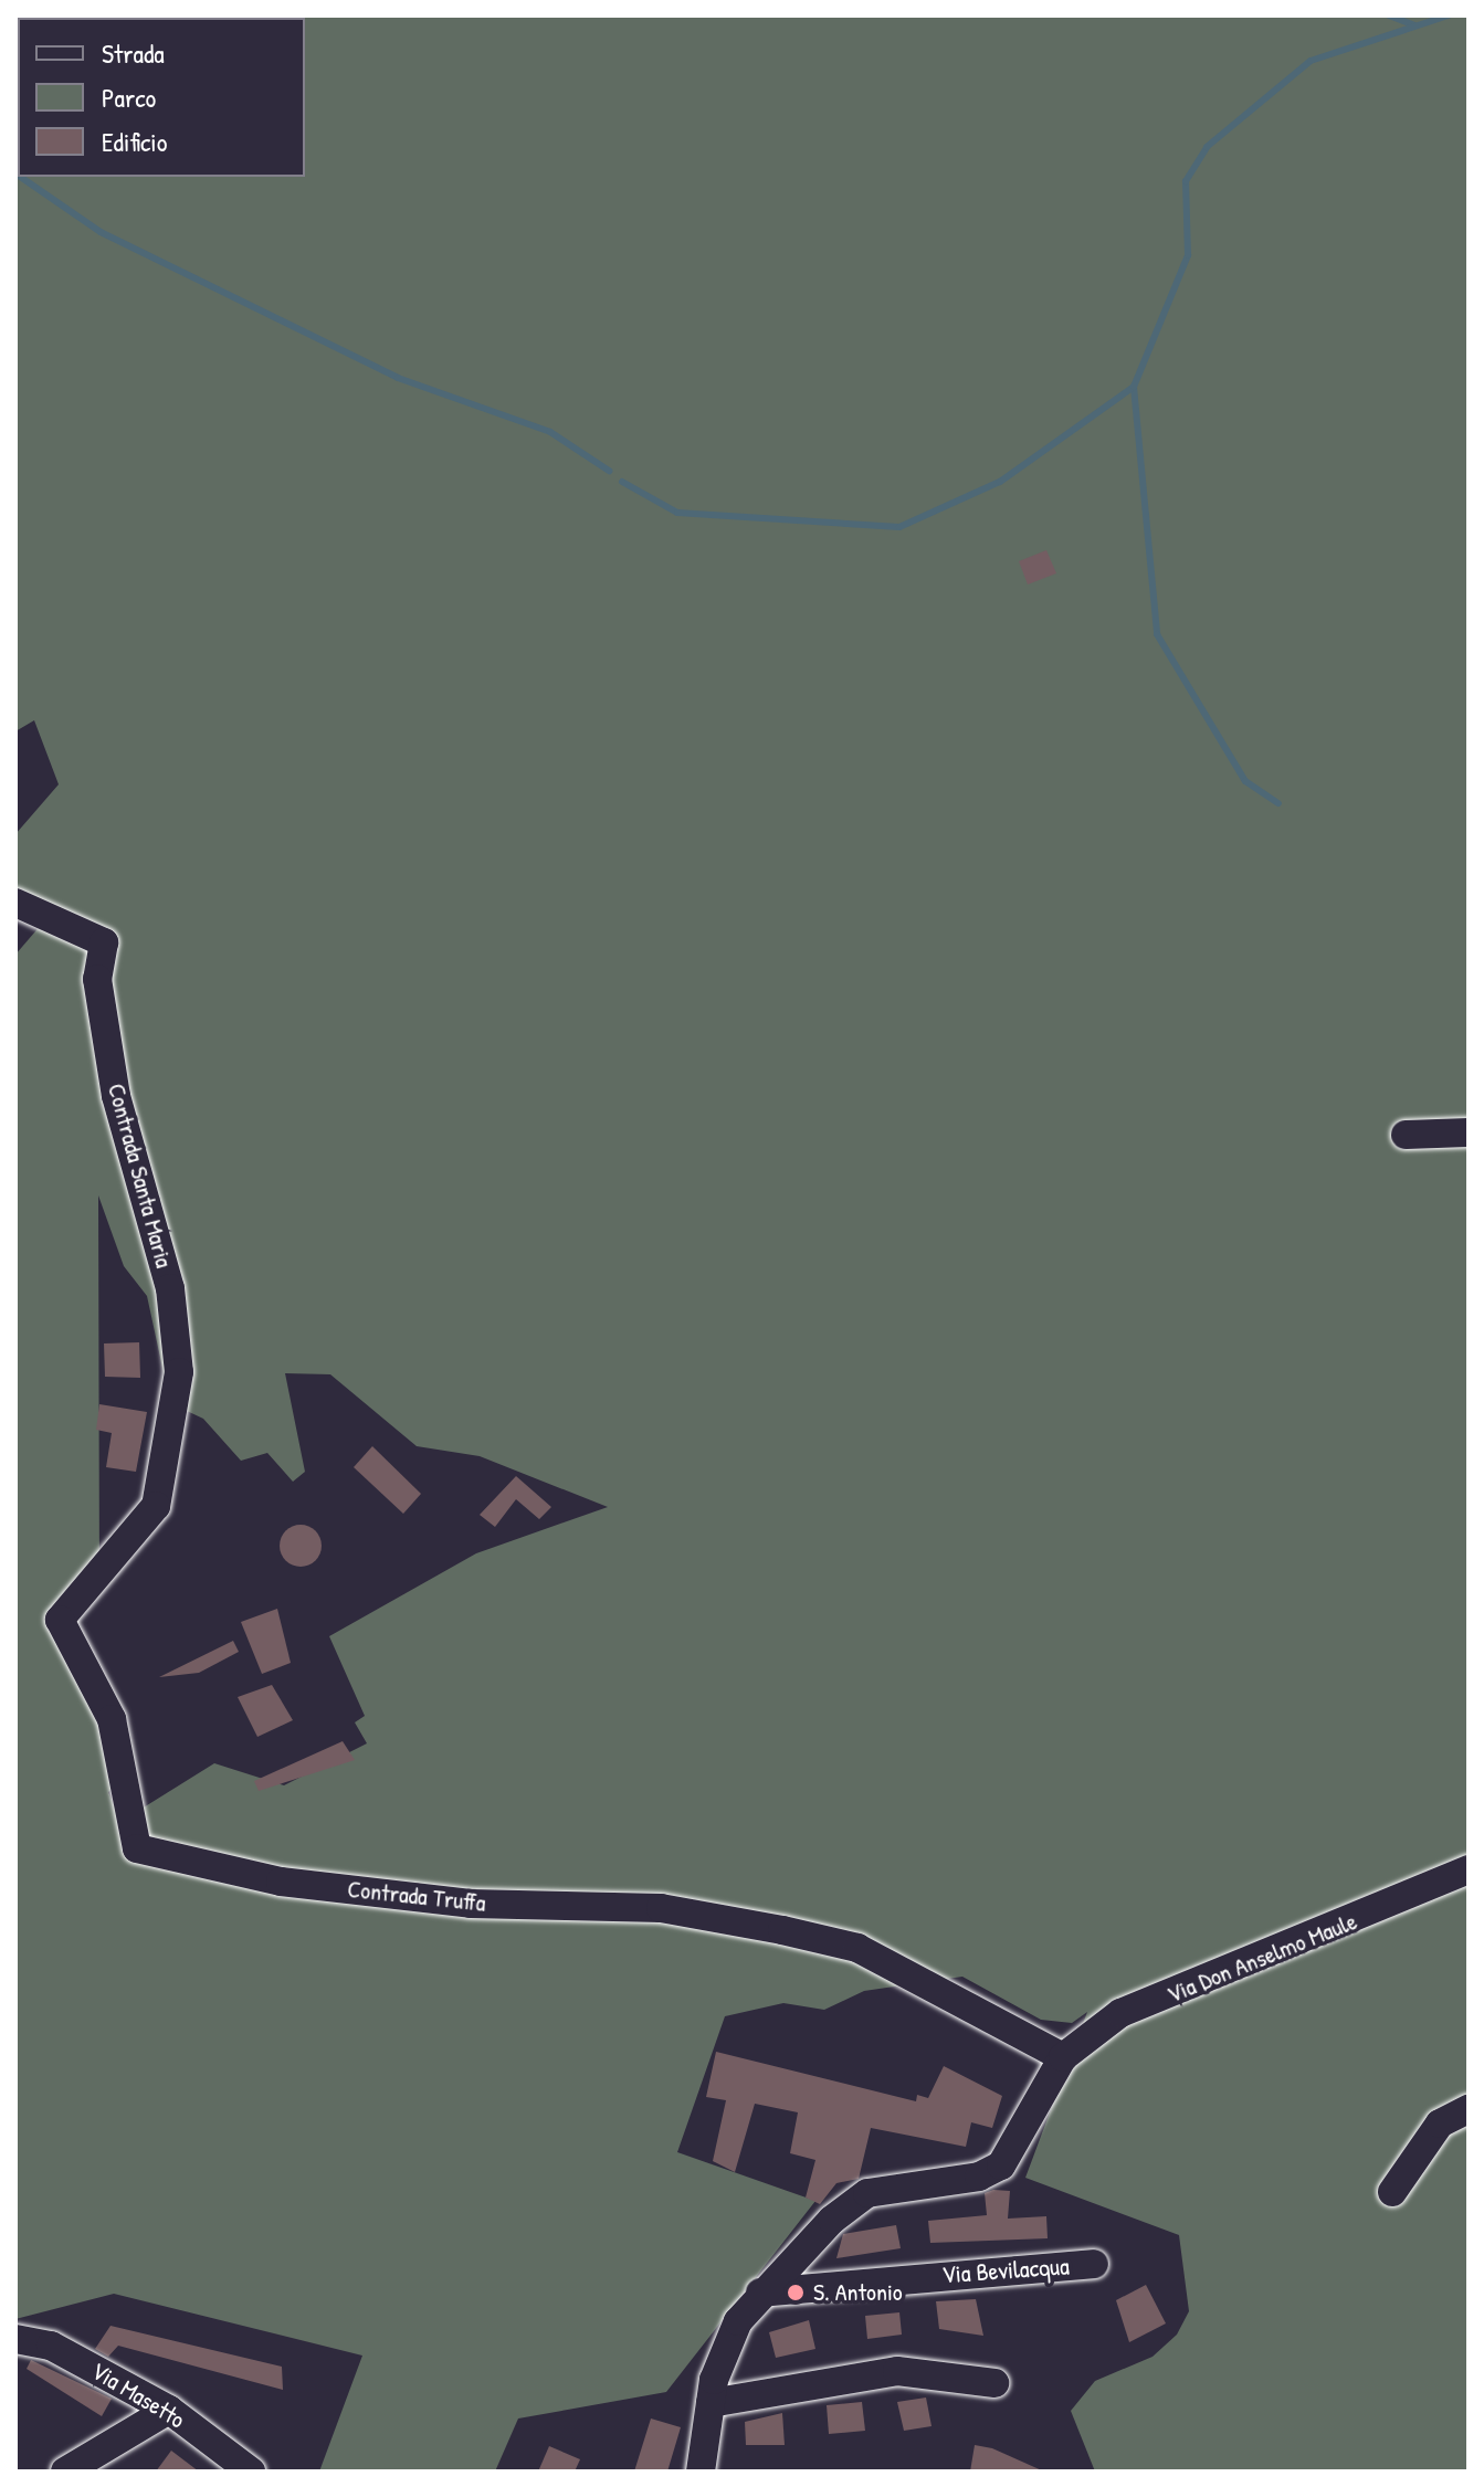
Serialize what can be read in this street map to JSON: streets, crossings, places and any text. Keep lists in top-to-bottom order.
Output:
{
  "streets": {
    "street": [
      "Contrada Santa Maria",
      "Contrada Truffa",
      "Via Don Anselmo Maule",
      "Via Bevilacqua",
      "Via Masetto"
    ]
  },
  "crossings": [
    ["Contrada Santa Maria", "Contrada Truffa"],
    ["Contrada Truffa", "Via Don Anselmo Maule"]
  ],
  "places": ["S. Antonio"],
  "legend": ["Strada", "Parco", "Edificio"]
}
